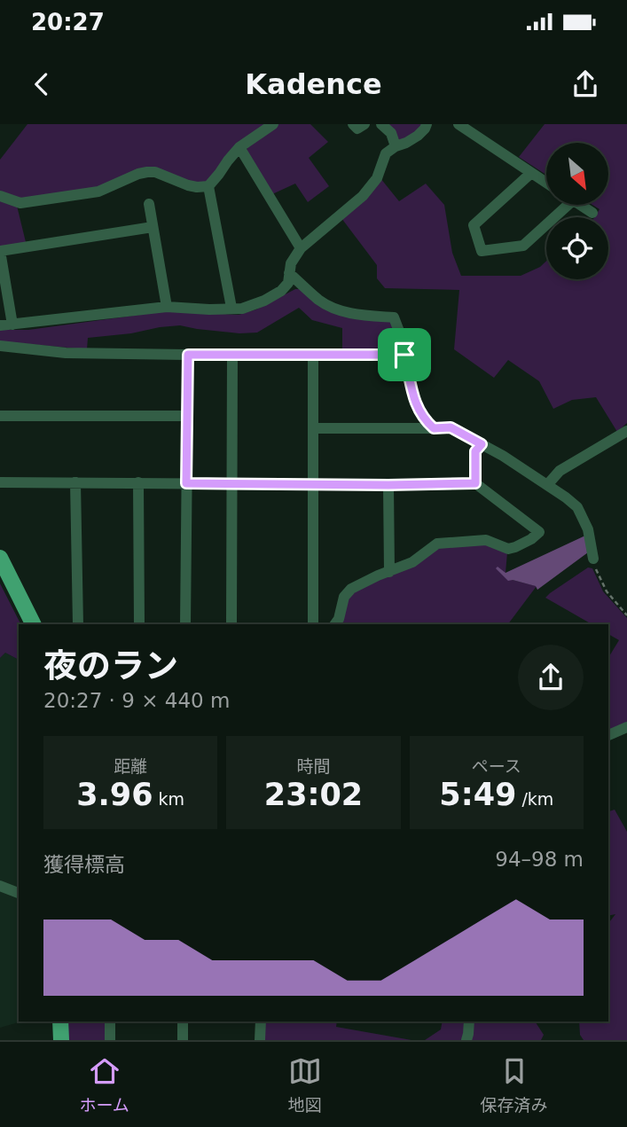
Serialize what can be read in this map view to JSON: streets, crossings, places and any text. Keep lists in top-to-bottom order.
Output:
{
  "north": "bottom right",
  "page": {
    "status": "20:27",
    "header": "Kadence",
    "heading": ["夜のラン", "20:27 · 9 × 440 m"],
    "stats": [
      ["距離", "3.96 km"],
      ["時間", "23:02"],
      ["ペース", "5:49 /km"]
    ],
    "chart": ["獲得標高", "94–98 m"],
    "tabs": ["ホーム", "地図", "保存済み"]
  }
}
